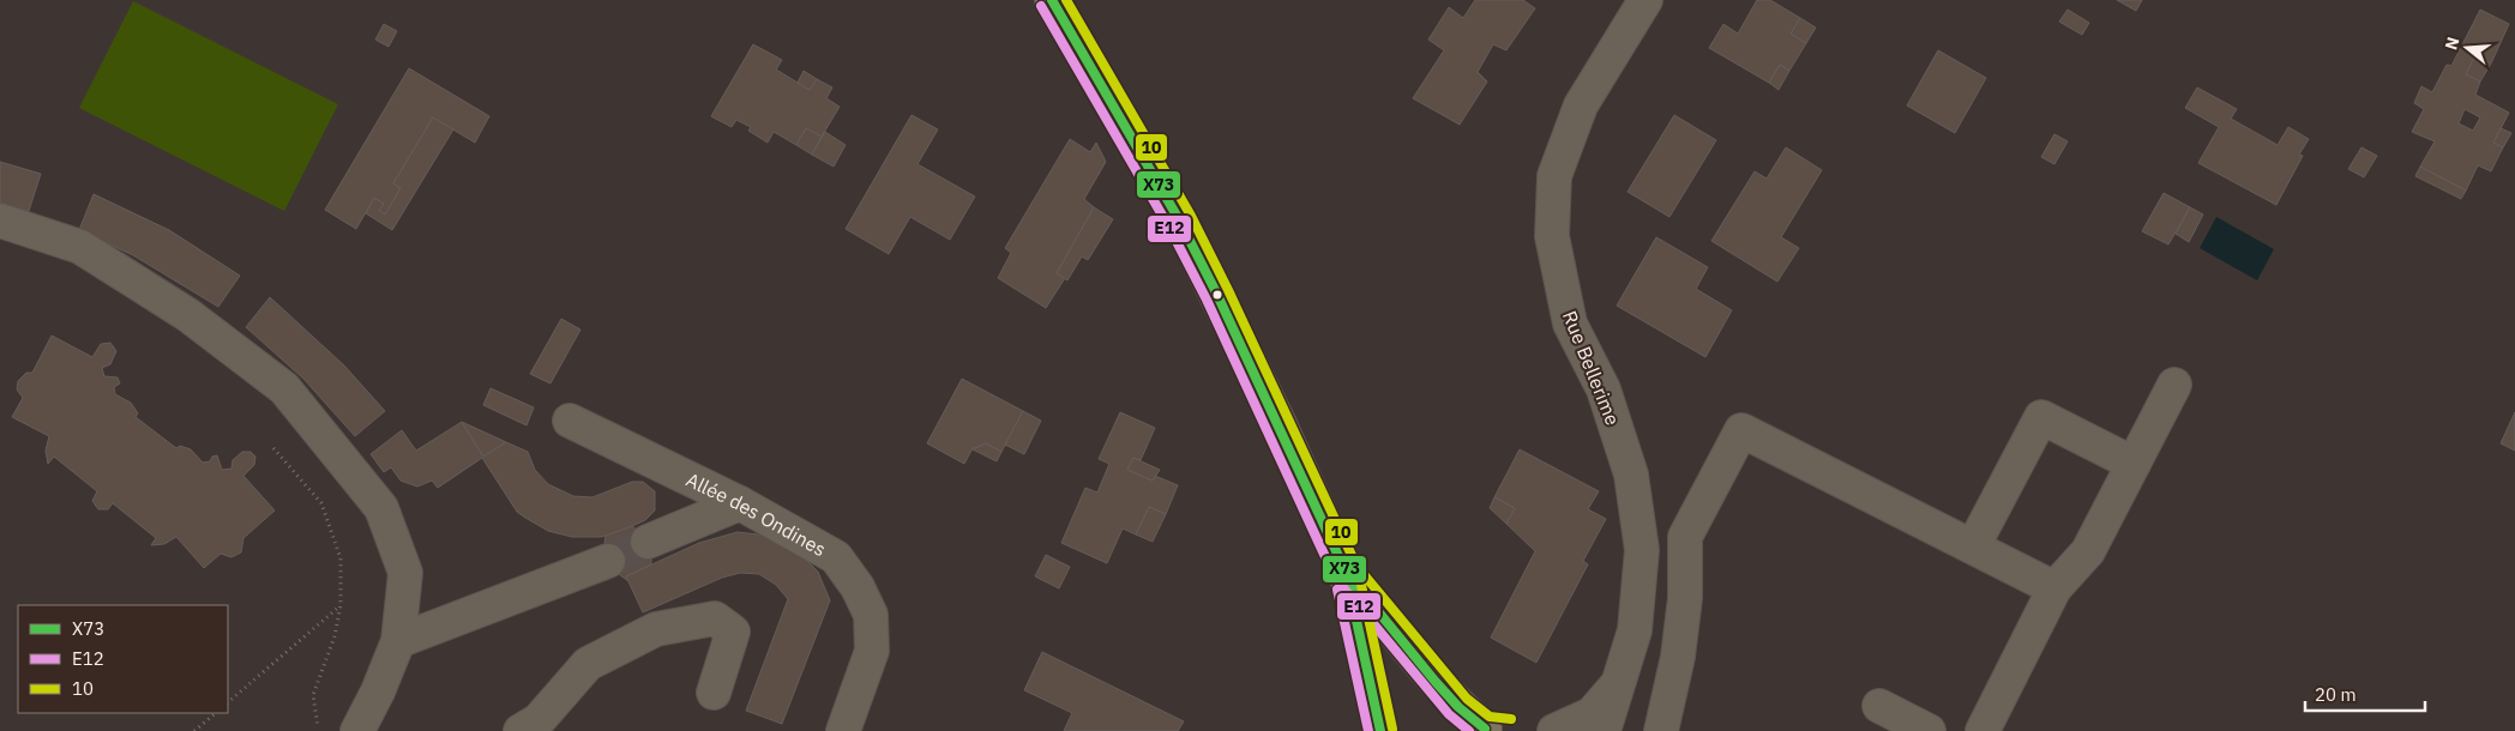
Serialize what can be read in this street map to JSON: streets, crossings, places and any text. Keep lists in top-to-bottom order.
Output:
{
  "streets": {
    "street": ["Rue Bellerime", "Allée des Ondines"]
  },
  "lines": ["transit line X73", "transit line 10", "transit line E12"],
  "legend": ["X73", "E12", "10"],
  "scale_bar": "20 m",
  "north": "left"
}
